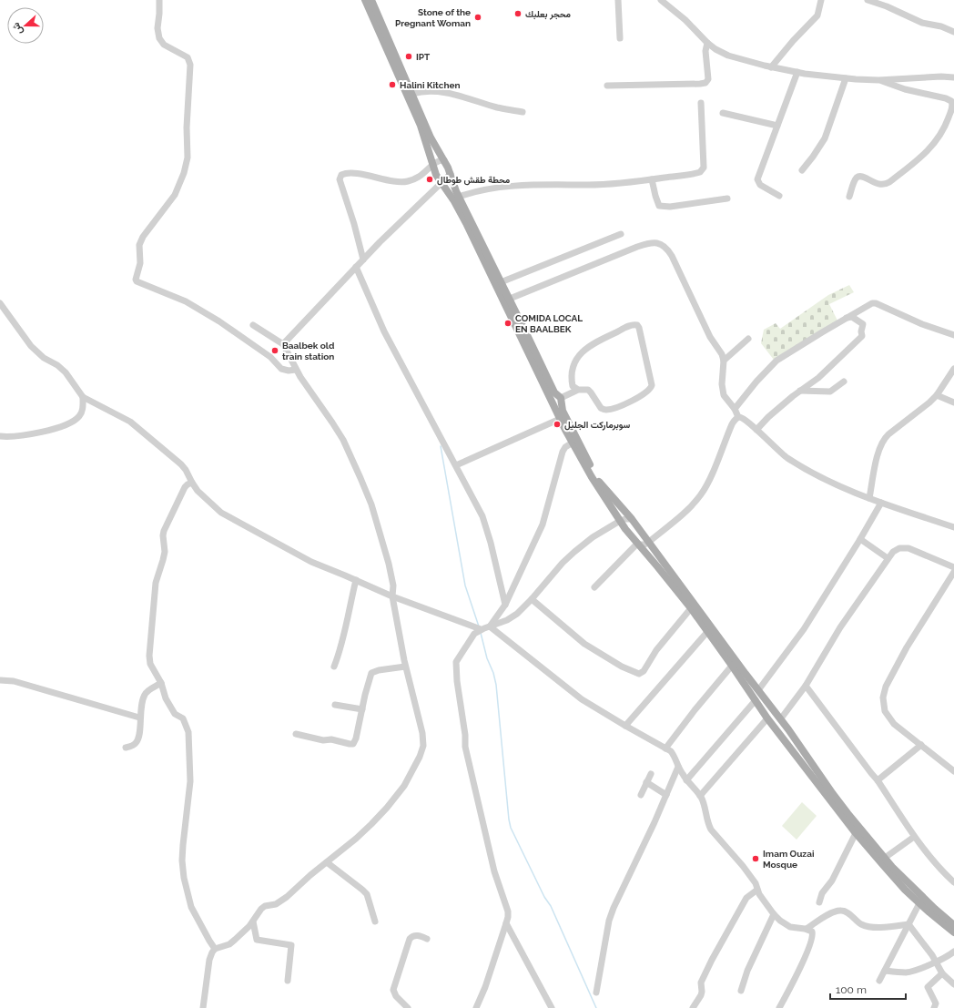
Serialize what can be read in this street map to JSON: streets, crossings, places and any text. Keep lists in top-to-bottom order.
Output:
{
  "places": [
    "محجر بعلبك",
    "Stone of the Pregnant Woman",
    "IPT",
    "Halini Kitchen",
    "محطة طقش طوطال",
    "COMIDA LOCAL EN BAALBEK",
    "Baalbek old train station",
    "سوبرماركت الجليل",
    "Imam Ouzai Mosque"
  ],
  "scale_bar": "100 m",
  "north": "left"
}
